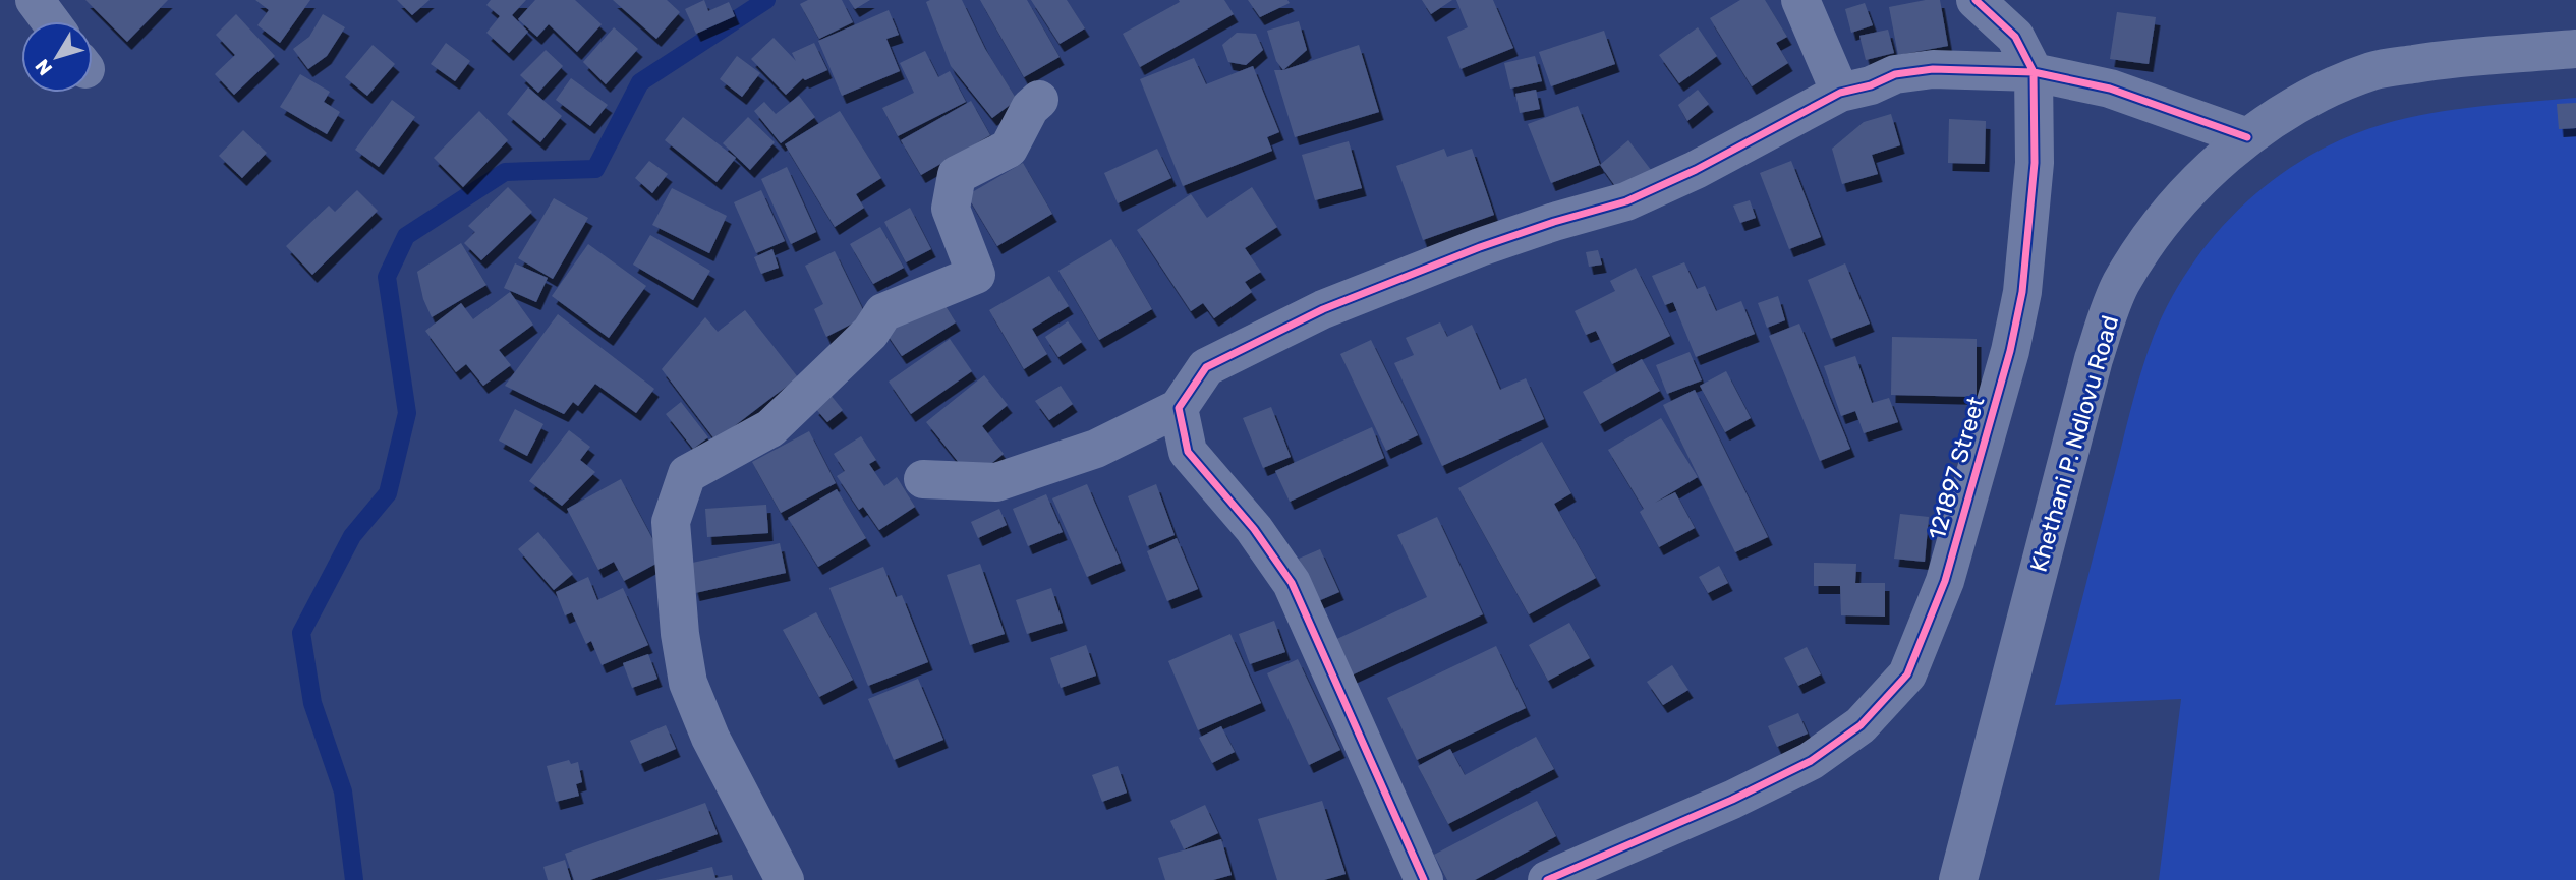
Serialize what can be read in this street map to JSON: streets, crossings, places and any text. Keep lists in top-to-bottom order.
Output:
{
  "streets": {
    "street": ["Khethani P. Ndlovu Road", "121897 Street"]
  },
  "north": "bottom left"
}
